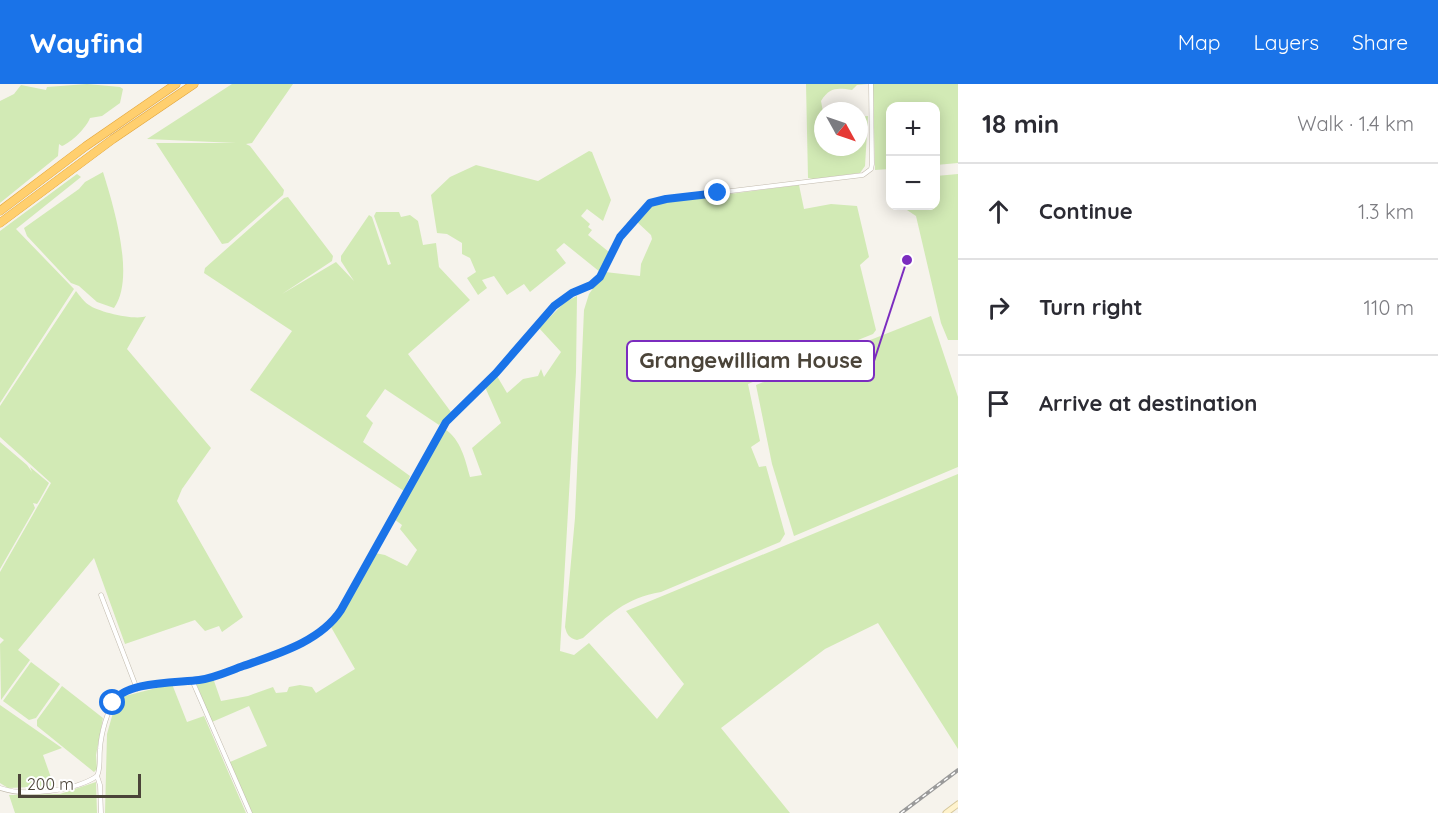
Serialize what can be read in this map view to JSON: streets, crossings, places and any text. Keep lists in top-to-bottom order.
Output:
{
  "places": ["Grangewilliam House"],
  "scale_bar": "200 m",
  "north": "bottom right",
  "page": {
    "header": "Wayfind",
    "nav": ["Map", "Layers", "Share"],
    "heading": ["18 min", "Walk · 1.4 km"],
    "map_buttons": ["+", "−"],
    "list": [
      ["Continue", "1.3 km"],
      ["Turn right", "110 m"],
      "Arrive at destination"
    ],
    "scale": "200 m"
  }
}
